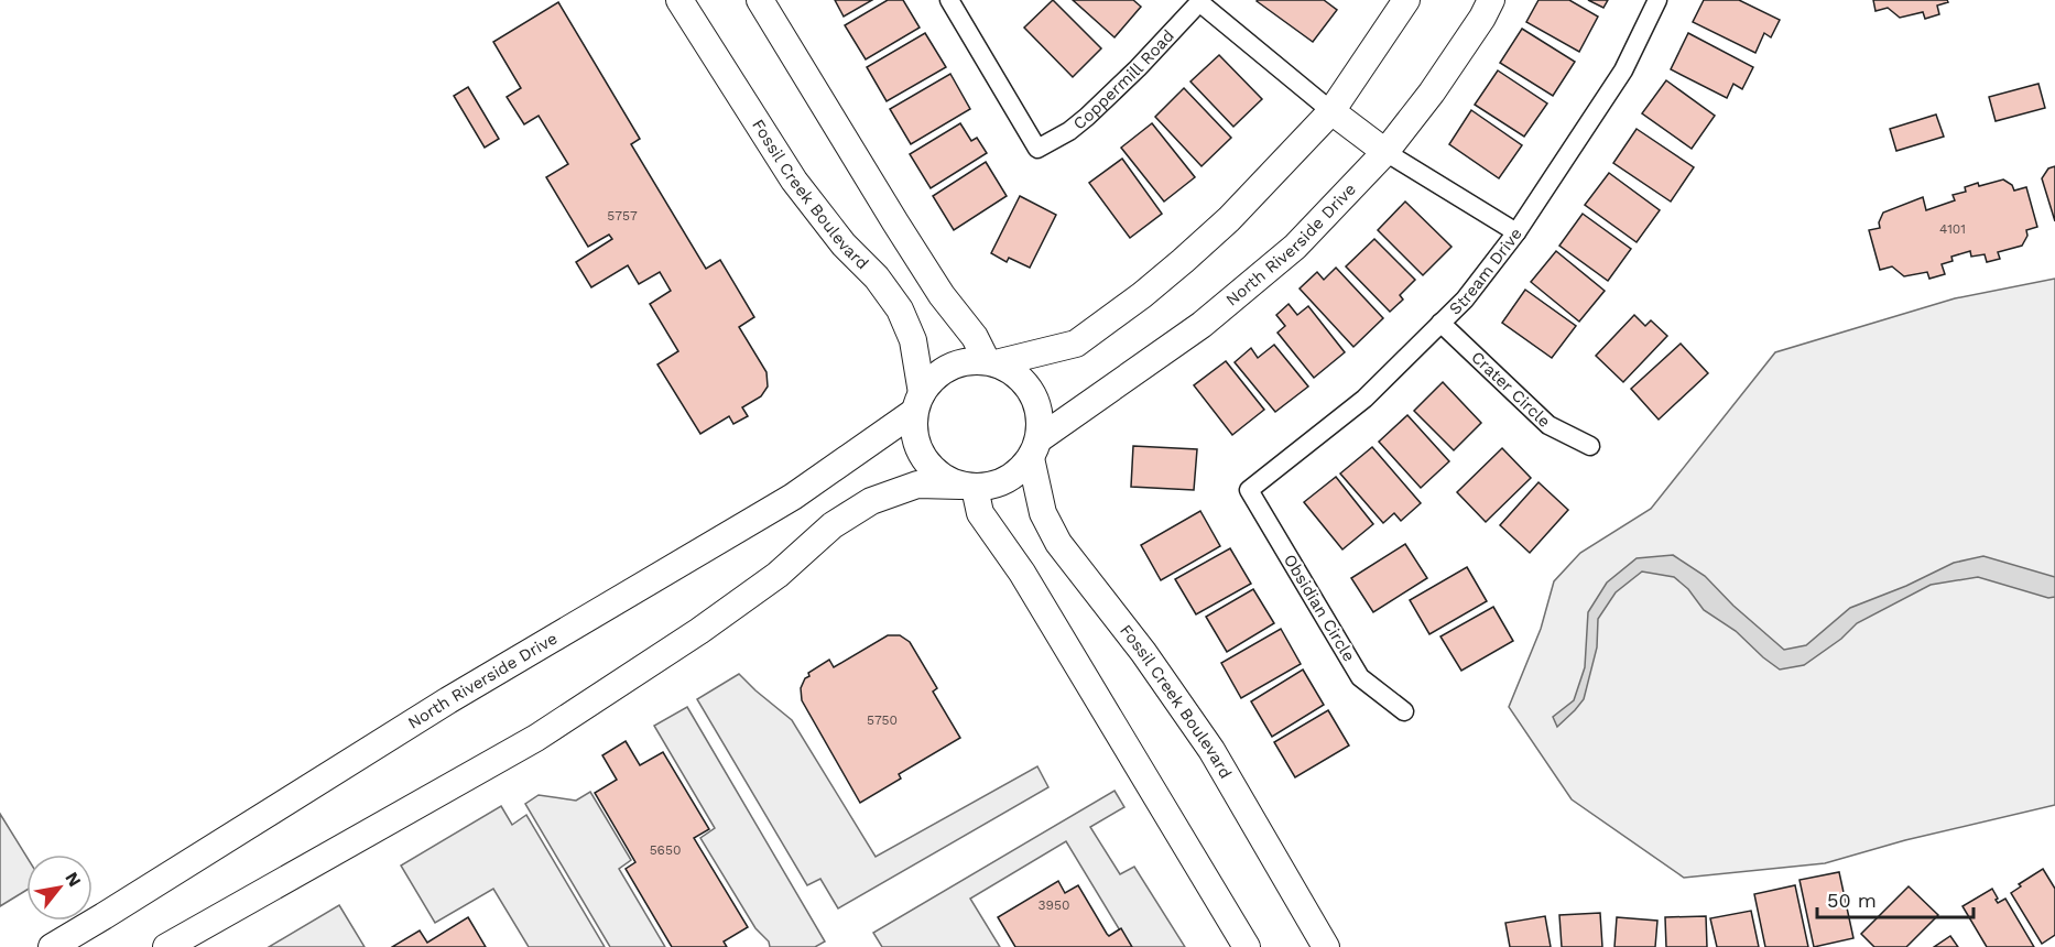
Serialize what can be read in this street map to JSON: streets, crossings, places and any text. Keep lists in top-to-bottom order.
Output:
{
  "streets": {
    "main road": ["Fossil Creek Boulevard", "North Riverside Drive"],
    "street": [
      "Coppermill Road",
      "Stream Drive",
      "Crater Circle",
      "Obsidian Circle"
    ]
  },
  "crossings": [
    ["Fossil Creek Boulevard", "North Riverside Drive"],
    ["Stream Drive", "Crater Circle"],
    ["Stream Drive", "Obsidian Circle"]
  ],
  "house_numbers": [
    "5757",
    "4101",
    "5750",
    "5650",
    "3950"
  ],
  "scale_bar": "50 m",
  "north": "top right"
}
